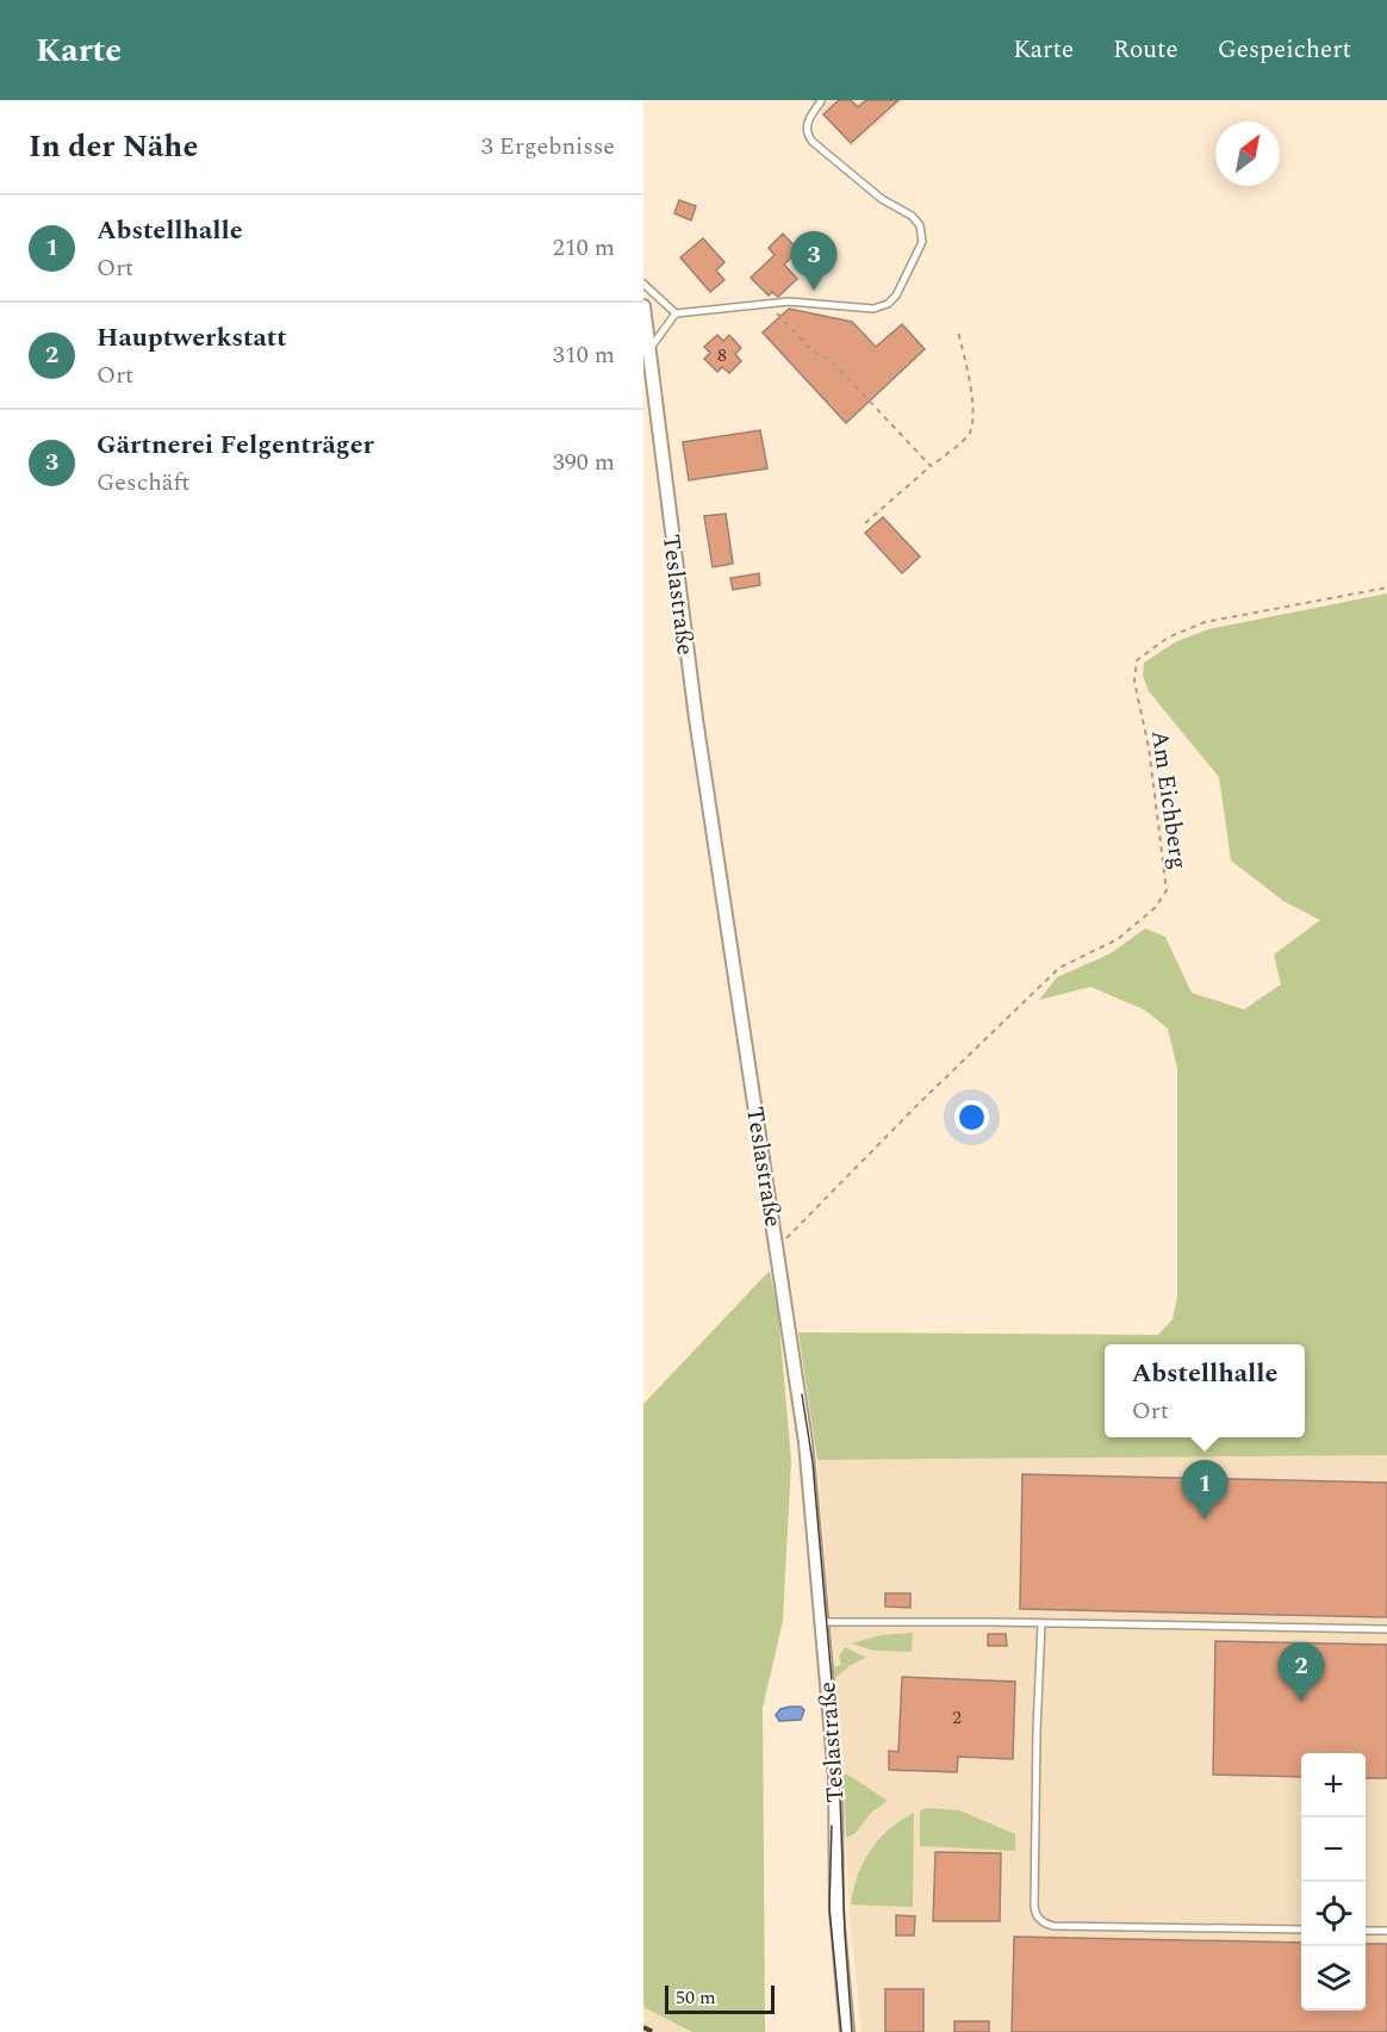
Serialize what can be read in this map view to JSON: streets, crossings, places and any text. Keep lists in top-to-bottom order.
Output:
{
  "streets": {
    "street": ["Teslastraße"],
    "path": ["Am Eichberg"]
  },
  "crossings": [
    ["Teslastraße", "Am Eichberg"]
  ],
  "house_numbers": ["8", "2"],
  "scale_bar": "50 m",
  "north": "top right",
  "page": {
    "header": "Karte",
    "nav": ["Karte", "Route", "Gespeichert"],
    "heading": ["In der Nähe", "3 Ergebnisse"],
    "list": [
      {
        "mark": "1",
        "name": "Abstellhalle",
        "note": "Ort",
        "value": "210 m"
      },
      {
        "mark": "2",
        "name": "Hauptwerkstatt",
        "note": "Ort",
        "value": "310 m"
      },
      {
        "mark": "3",
        "name": "Gärtnerei Felgenträger",
        "note": "Geschäft",
        "value": "390 m"
      }
    ],
    "pins": ["3", "1", "2"],
    "popup": ["Abstellhalle", "Ort"],
    "map_buttons": ["+", "−"],
    "scale": "50 m"
  }
}
